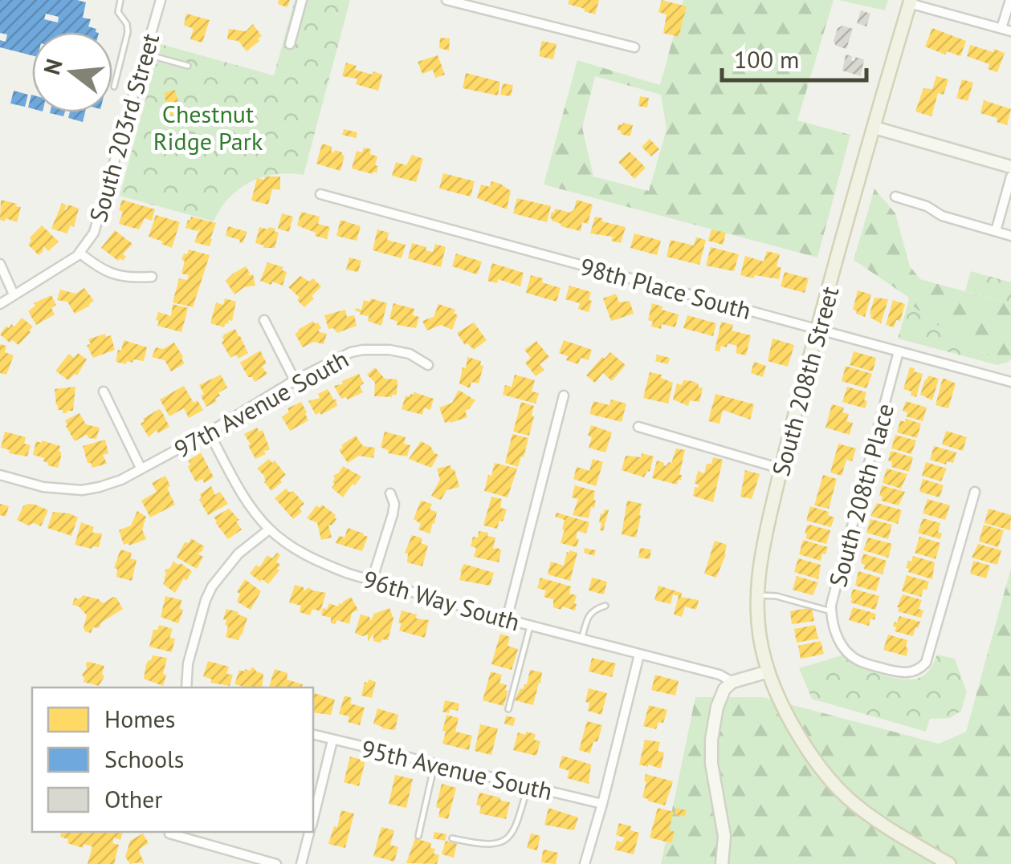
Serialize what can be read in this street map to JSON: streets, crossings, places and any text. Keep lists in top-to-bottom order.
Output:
{
  "streets": {
    "main road": ["South 208th Street"],
    "street": [
      "South 203rd Street",
      "98th Place South",
      "97th Avenue South",
      "South 208th Place",
      "96th Way South",
      "95th Avenue South"
    ]
  },
  "crossings": [
    ["98th Place South", "South 208th Street"],
    ["98th Place South", "South 208th Place"],
    ["97th Avenue South", "96th Way South"]
  ],
  "parks": ["Chestnut Ridge Park"],
  "legend": ["Homes", "Schools", "Other"],
  "scale_bar": "100 m",
  "north": "left"
}
